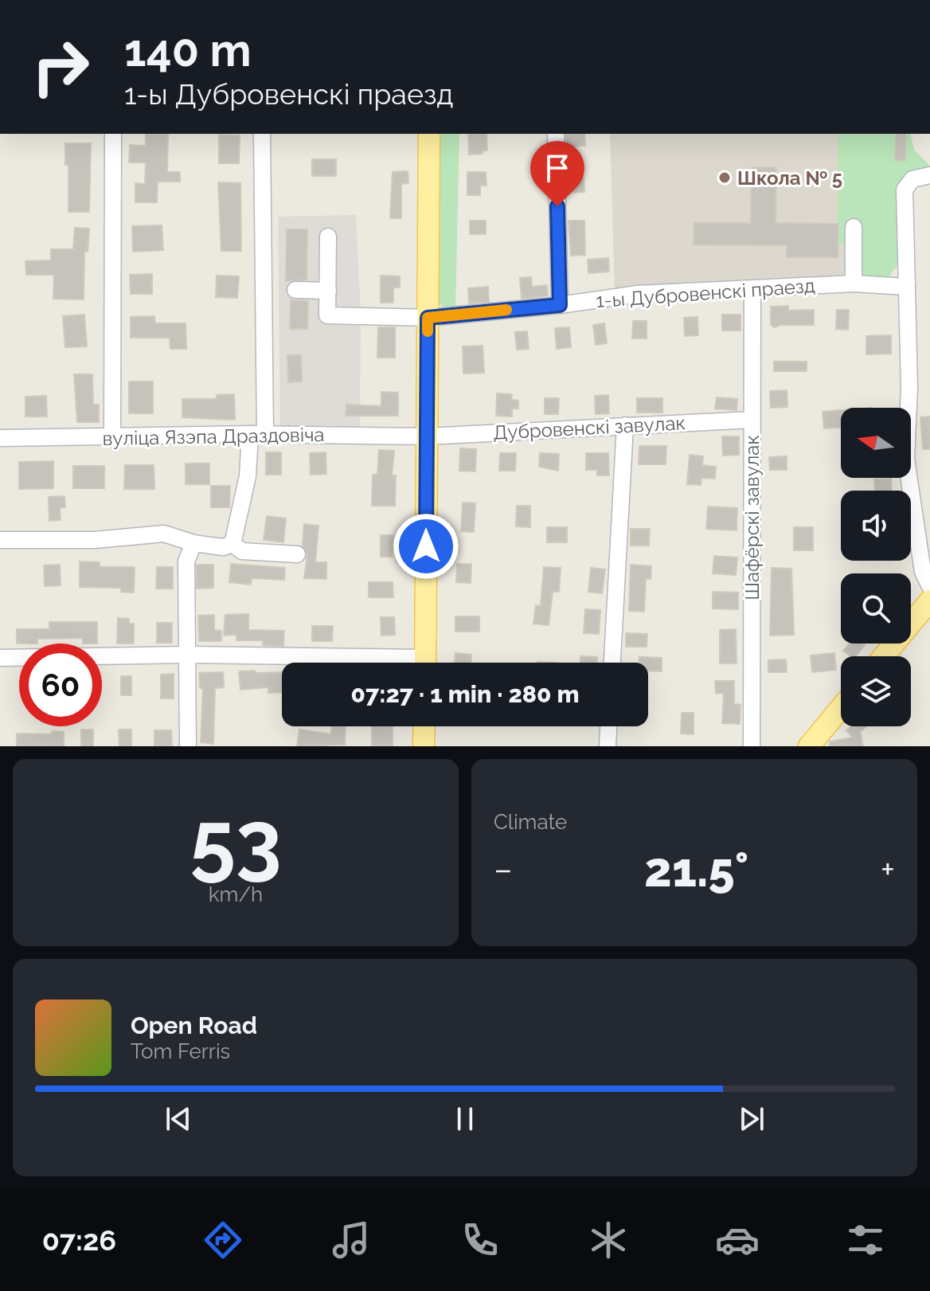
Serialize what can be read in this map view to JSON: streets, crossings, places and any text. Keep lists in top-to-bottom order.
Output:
{
  "streets": {
    "street": [
      "1-ы Дубровенскі праезд",
      "Дубровенскі завулак",
      "вуліца Язэпа Драздовіча",
      "Шафёрскі завулак"
    ]
  },
  "crossings": [
    ["1-ы Дубровенскі праезд", "Шафёрскі завулак"],
    ["Дубровенскі завулак", "вуліца Язэпа Драздовіча"],
    ["Дубровенскі завулак", "Шафёрскі завулак"]
  ],
  "places": ["Школа № 5"],
  "north": "left",
  "page": {
    "turn": ["140 m", "1-ы Дубровенскі праезд"],
    "limit": "60",
    "trip": "07:27 · 1 min · 280 m",
    "tile": [
      ["53", "km/h"],
      "Climate"
    ],
    "heat": ["−", "21.5°", "+"],
    "song": ["Open Road", "Tom Ferris"],
    "tabs": "07:26"
  }
}
